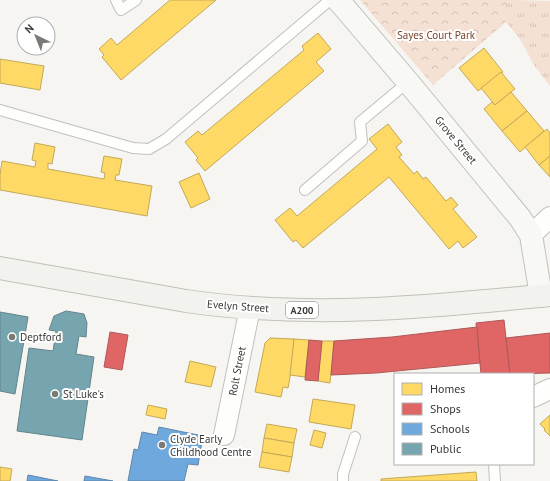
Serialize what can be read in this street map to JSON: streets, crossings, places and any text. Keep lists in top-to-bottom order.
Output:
{
  "streets": {
    "main road": ["Grove Street", "Evelyn Street", "A200"],
    "street": ["Rolt Street"]
  },
  "crossings": [
    ["Grove Street", "Evelyn Street"],
    ["Evelyn Street", "Rolt Street"]
  ],
  "parks": ["Sayes Court Park"],
  "places": ["Deptford", "St Luke's", "Clyde Early Childhood Centre"],
  "legend": [
    "Homes",
    "Shops",
    "Schools",
    "Public"
  ],
  "north": "top left"
}
